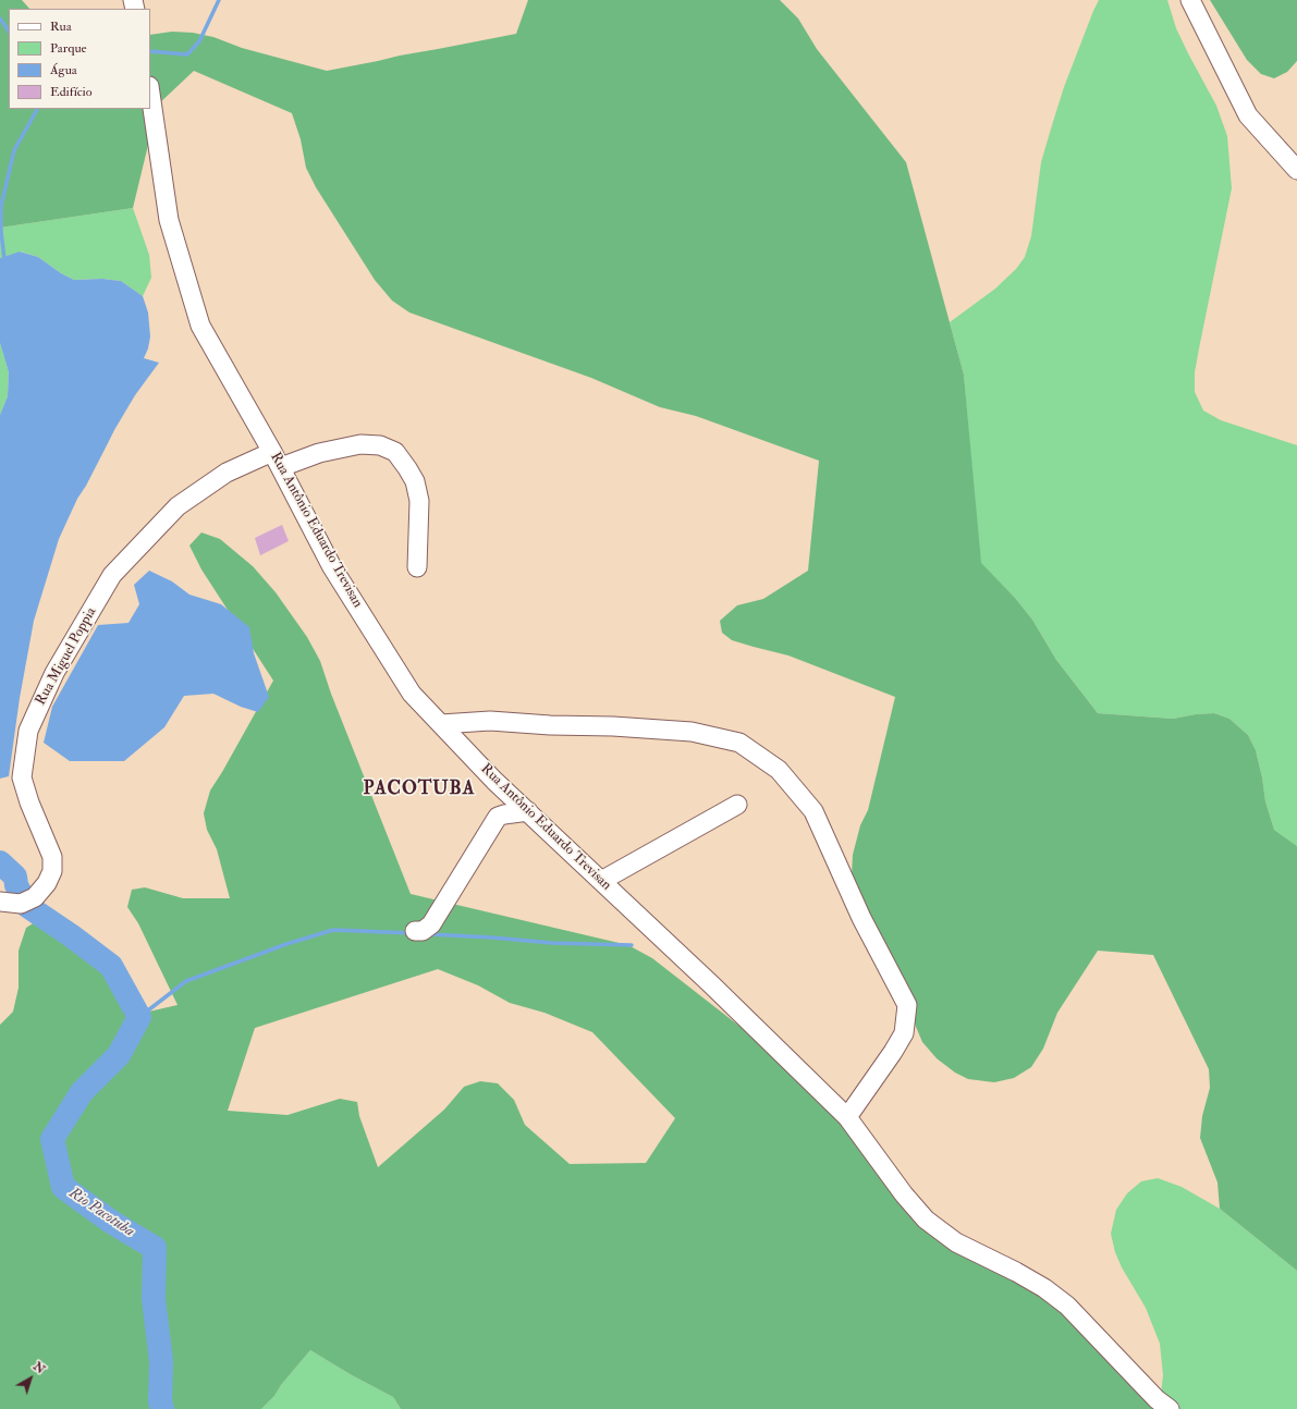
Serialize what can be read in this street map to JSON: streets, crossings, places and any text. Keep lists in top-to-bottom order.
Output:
{
  "streets": {
    "street": ["Rua Antônio Eduardo Trevisan", "Rua Miguel Poppia"]
  },
  "crossings": [
    ["Rua Antônio Eduardo Trevisan", "Rua Miguel Poppia"]
  ],
  "districts": ["PACOTUBA"],
  "water": ["Rio Pacotuba"],
  "legend": [
    "Rua",
    "Parque",
    "Água",
    "Edifício"
  ],
  "north": "top right"
}
